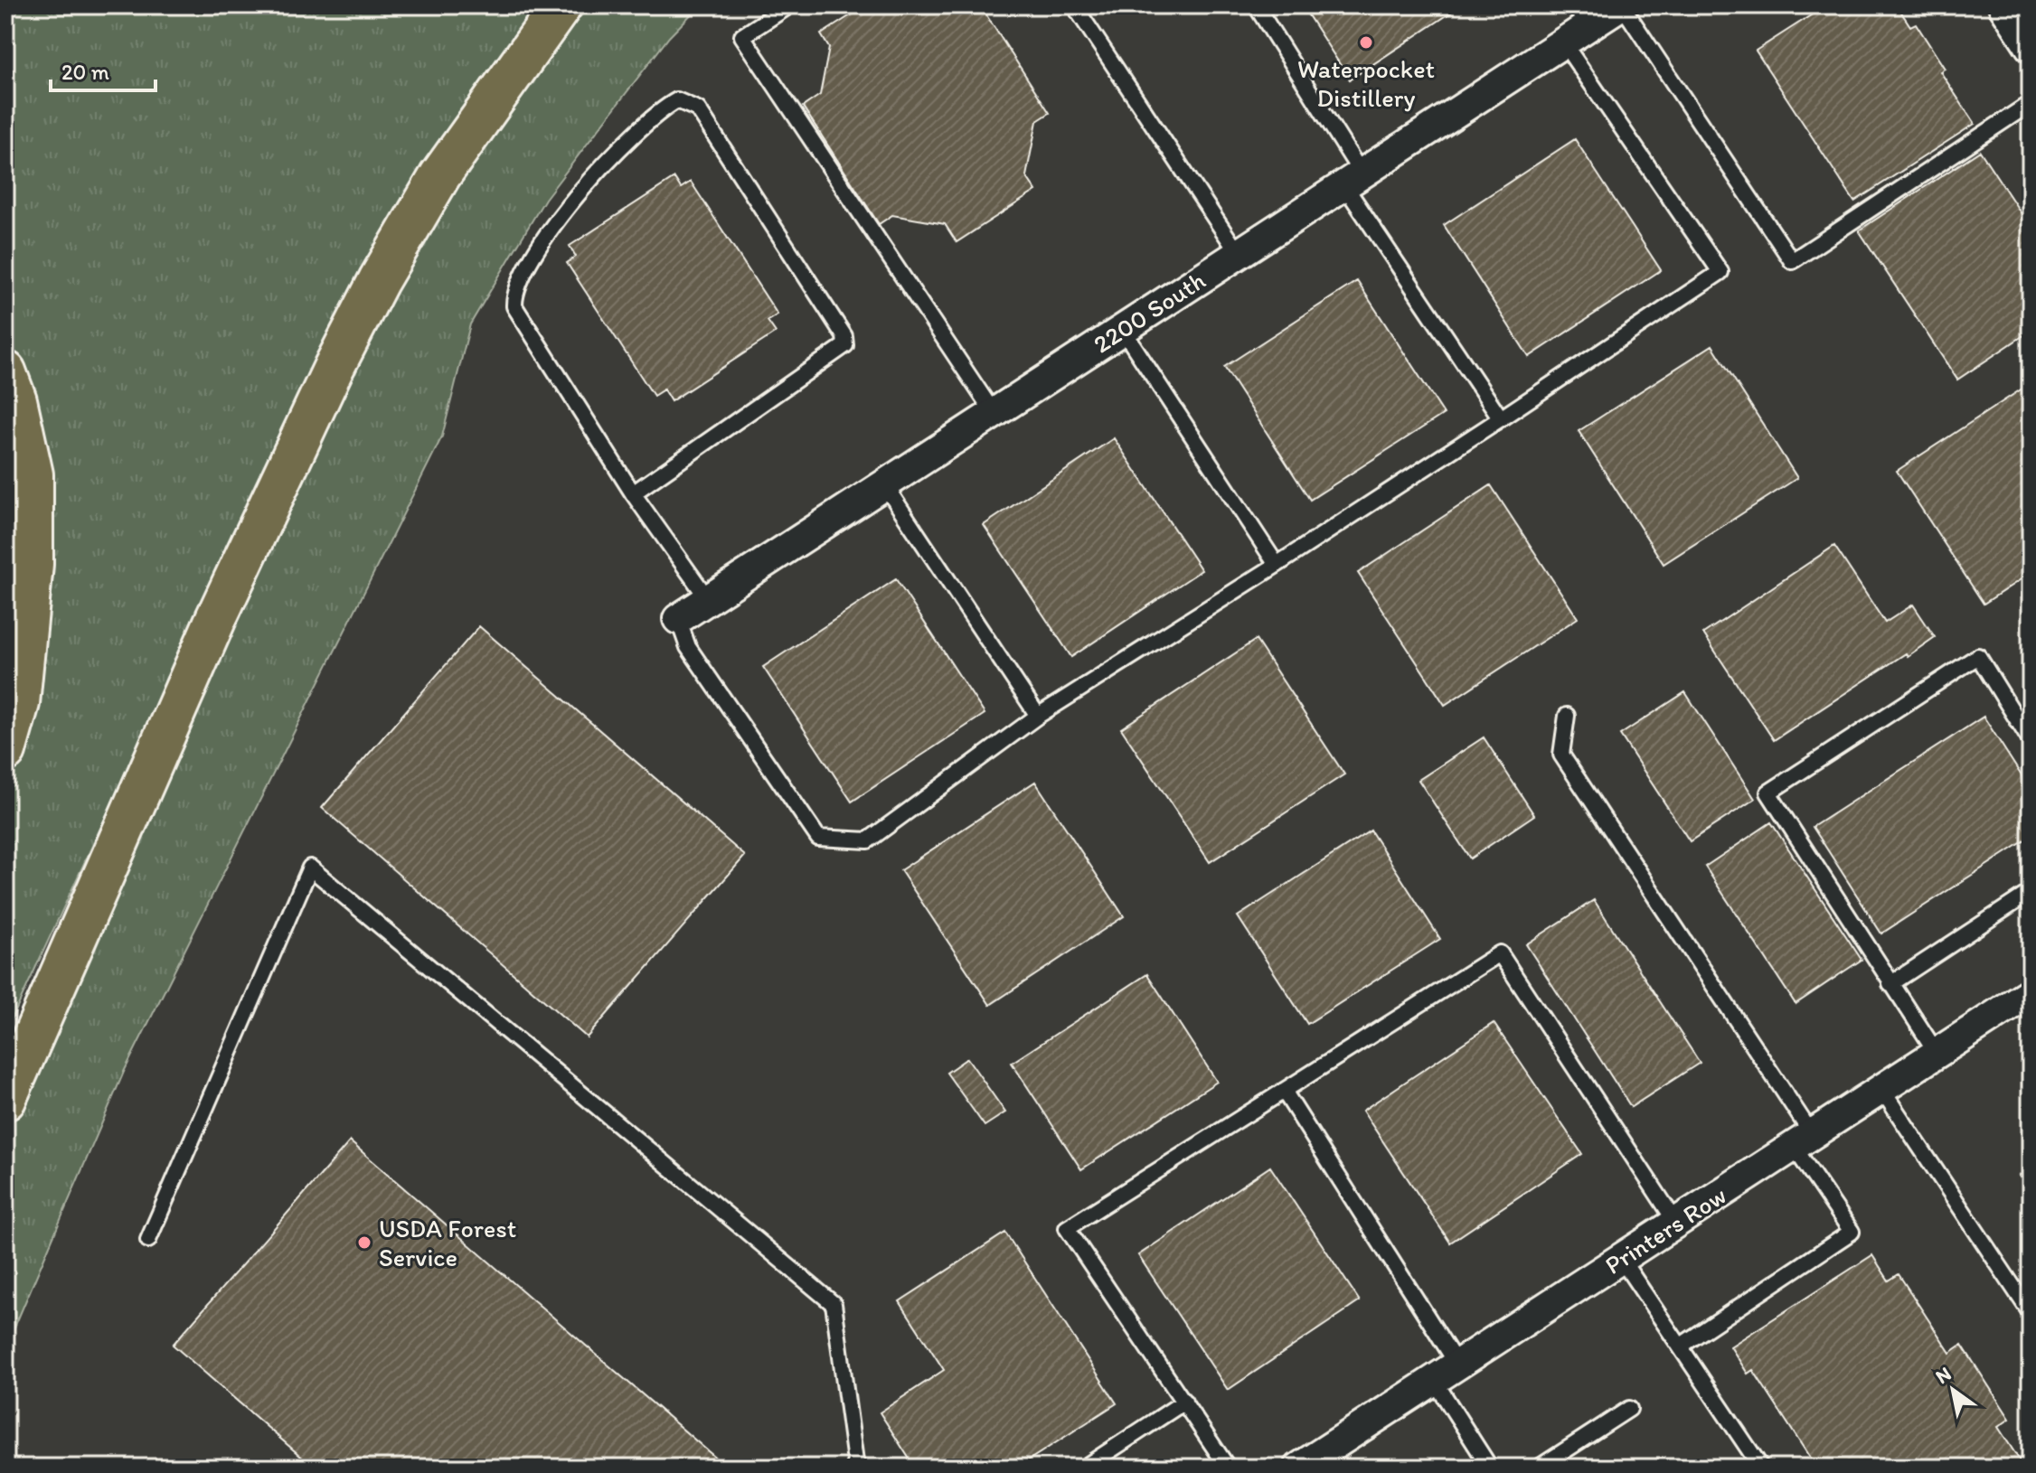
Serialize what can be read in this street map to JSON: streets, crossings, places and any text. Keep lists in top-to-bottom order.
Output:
{
  "streets": {
    "street": ["2200 South", "Printers Row"]
  },
  "places": ["Waterpocket Distillery", "USDA Forest Service"],
  "scale_bar": "20 m",
  "north": "top left"
}
